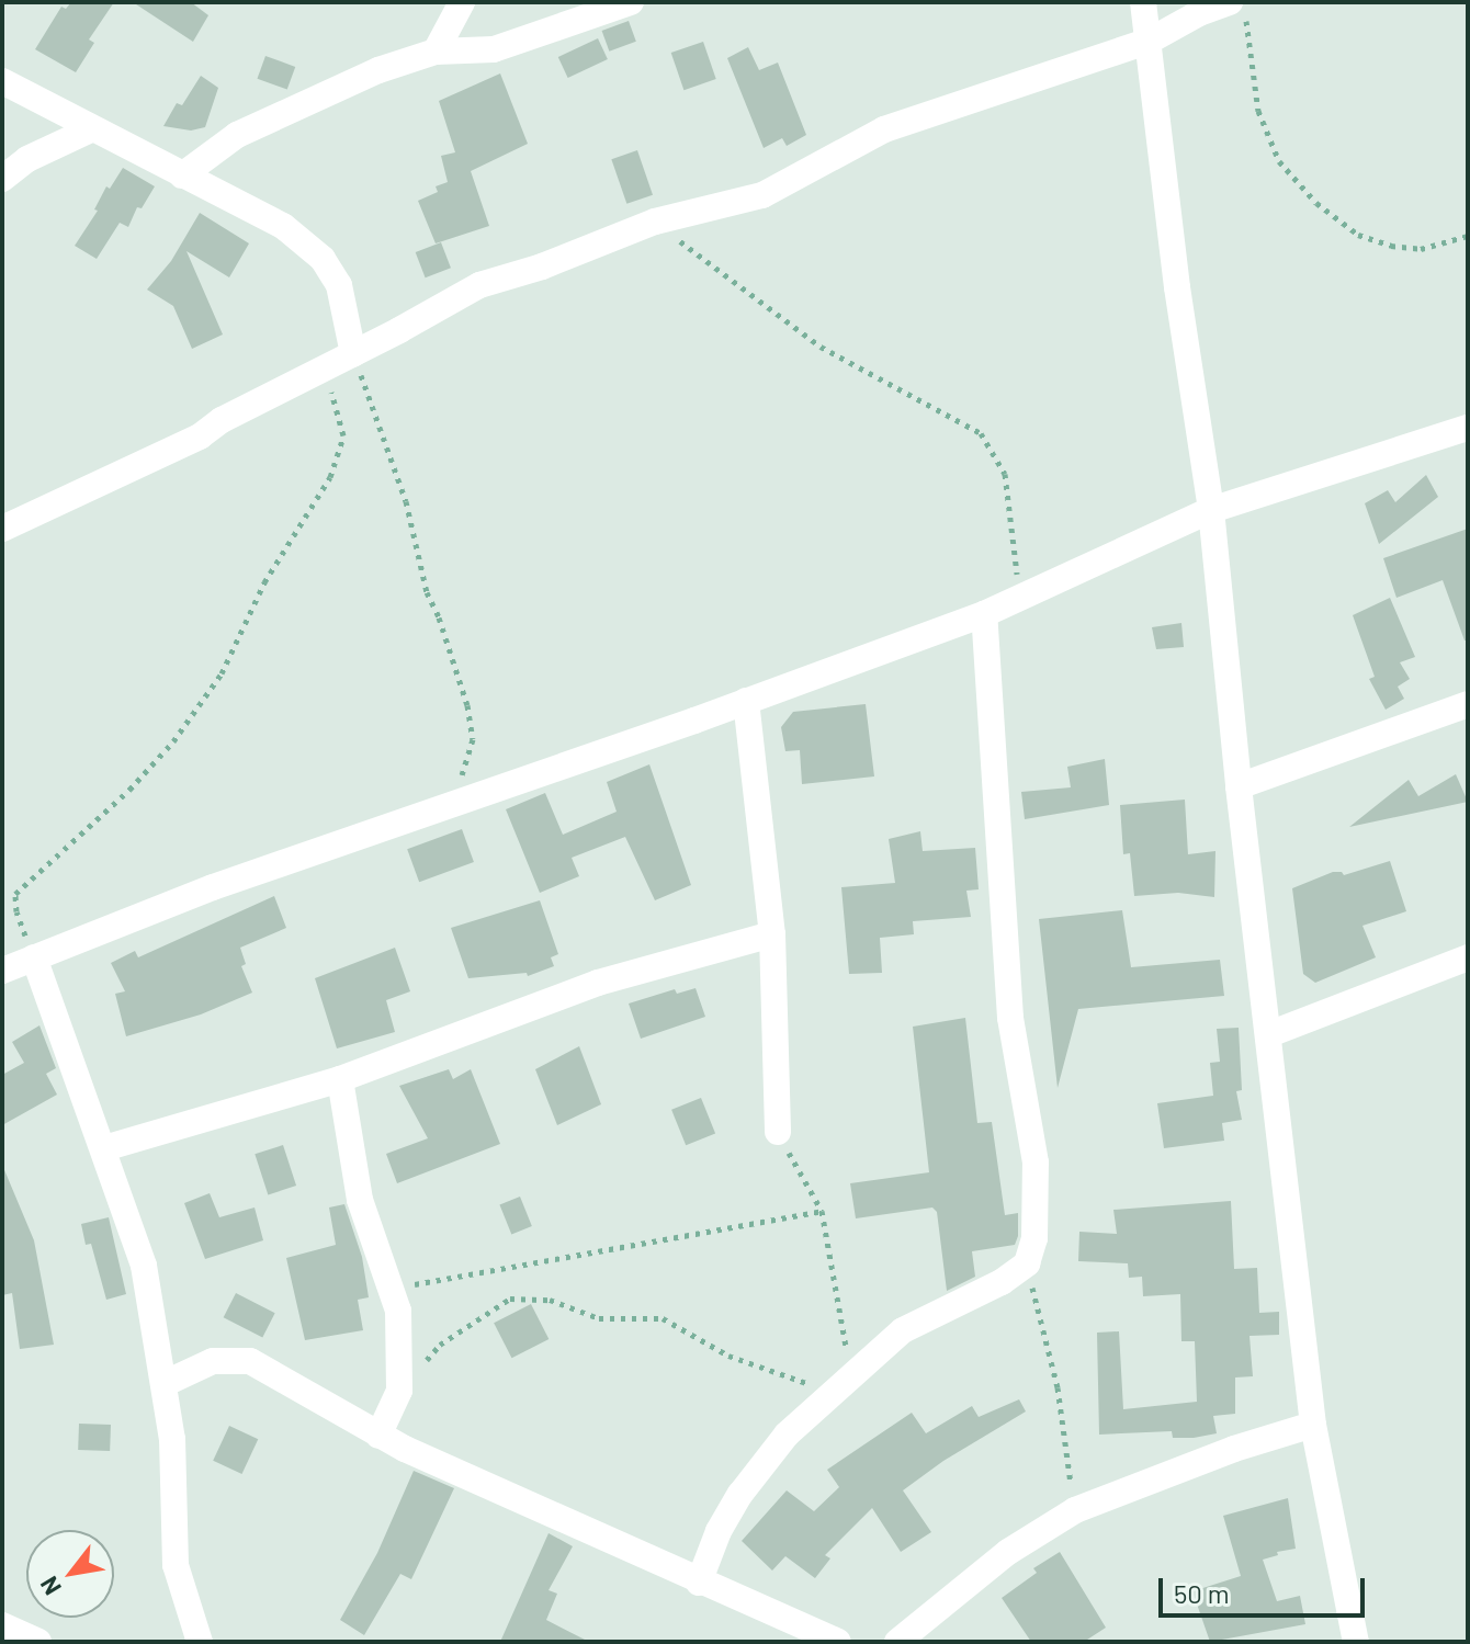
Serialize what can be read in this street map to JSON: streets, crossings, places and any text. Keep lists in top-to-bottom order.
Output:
{
  "scale_bar": "50 m",
  "north": "bottom left"
}
